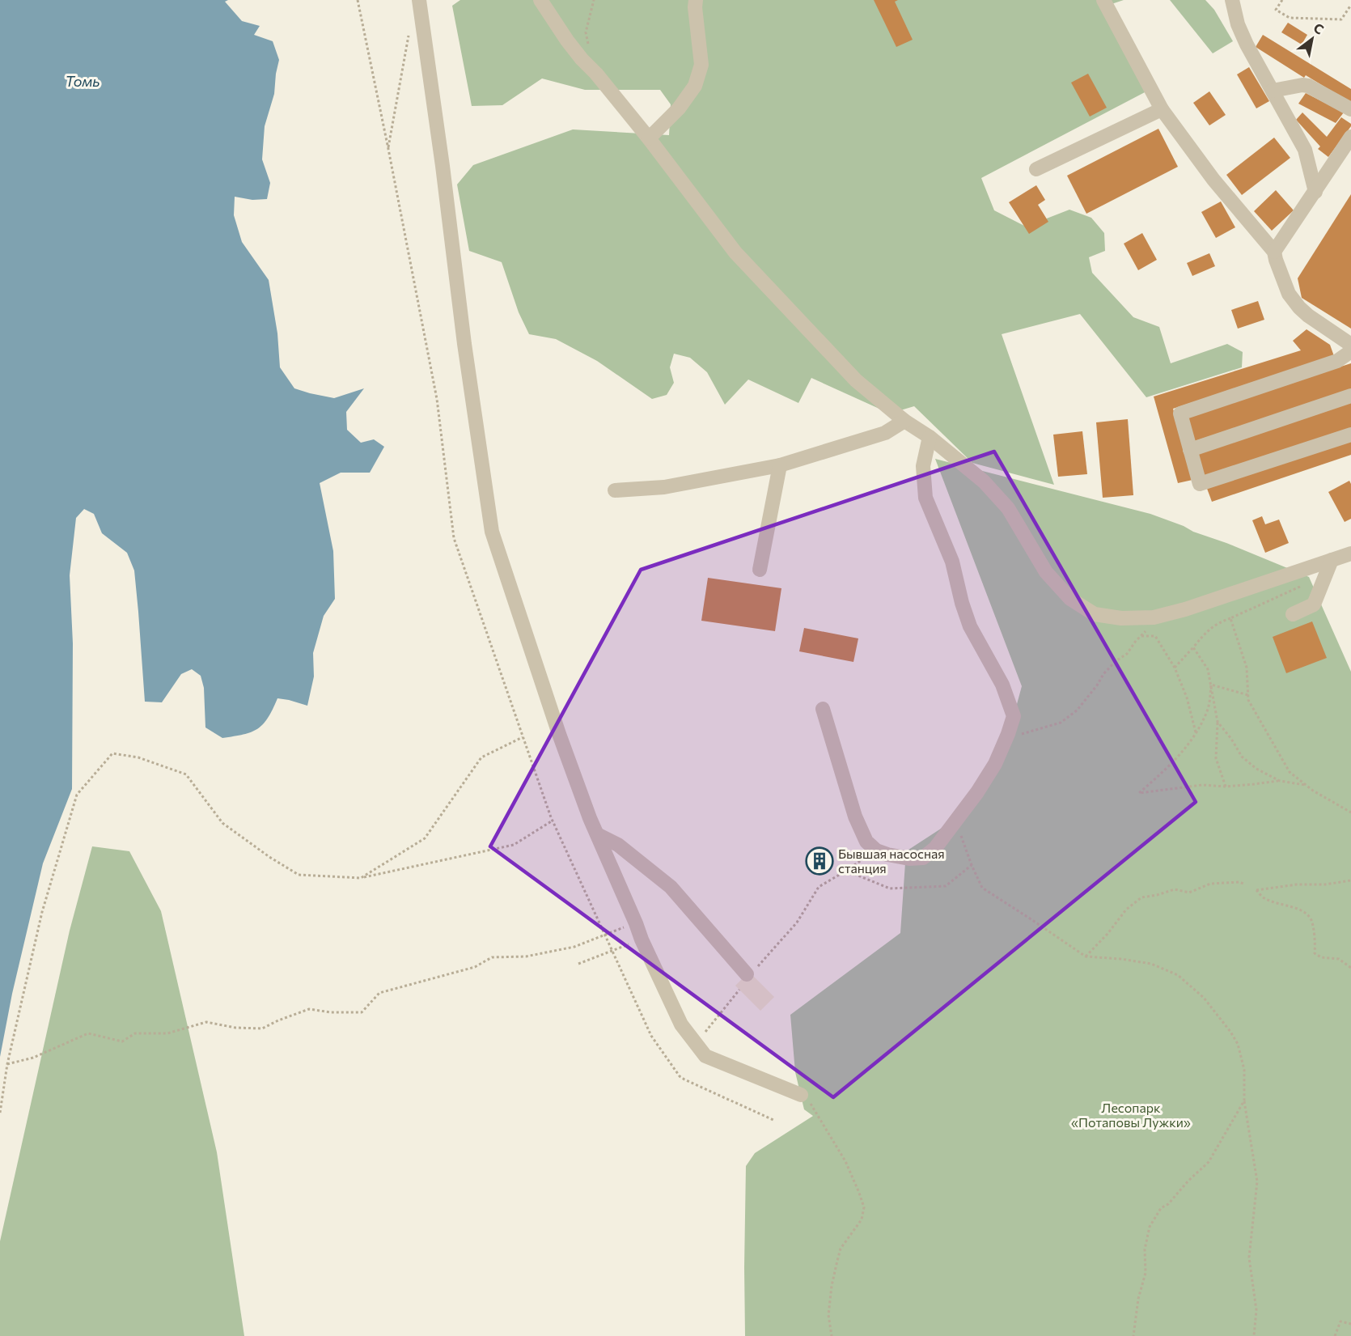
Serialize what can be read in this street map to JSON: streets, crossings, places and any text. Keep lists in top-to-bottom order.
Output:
{
  "water": ["Томь"],
  "parks": ["Лесопарк «Потаповы Лужки»"],
  "places": {
    "building": ["Бывшая насосная станция"]
  },
  "north": "top right"
}
